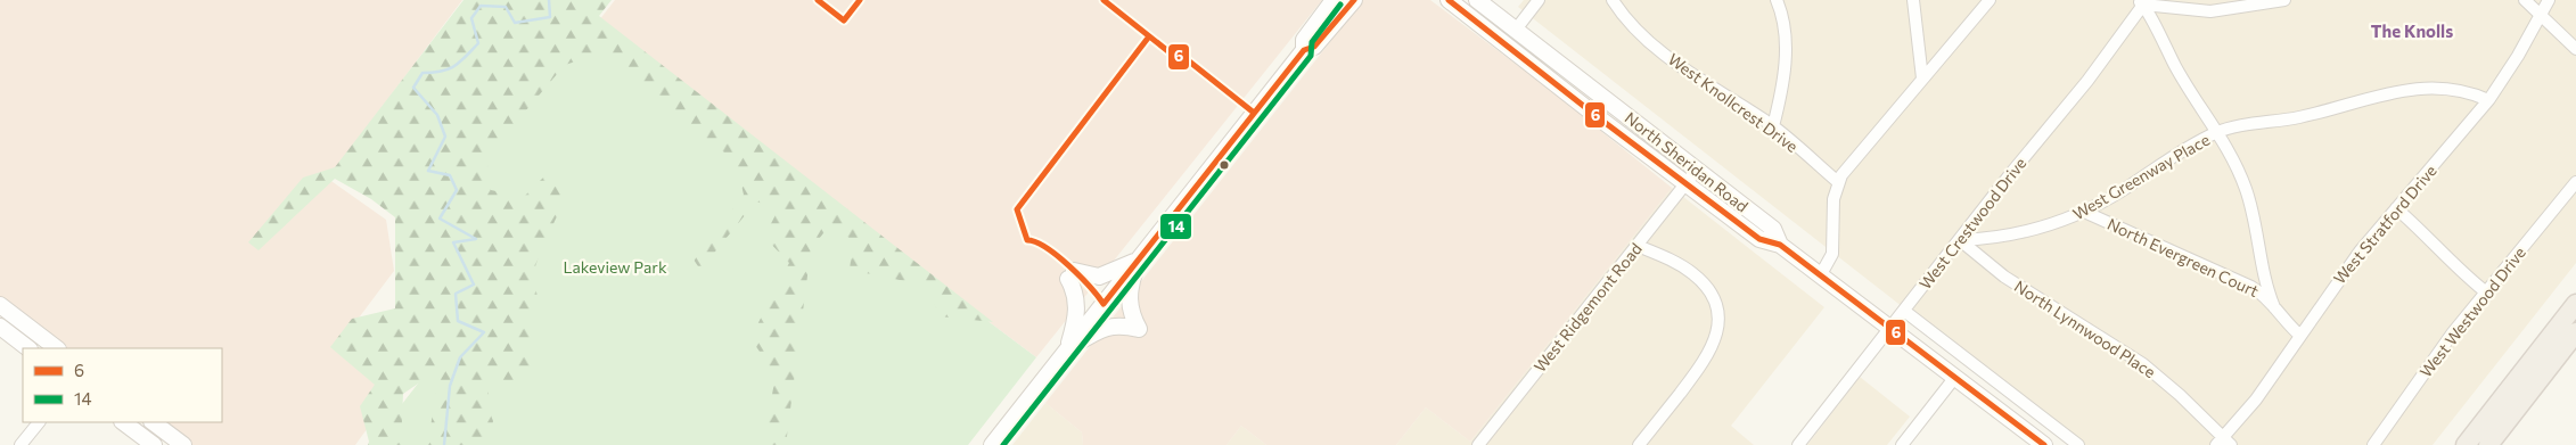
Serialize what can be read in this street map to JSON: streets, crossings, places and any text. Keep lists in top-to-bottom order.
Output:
{
  "streets": {
    "main road": ["North Sheridan Road"],
    "street": [
      "West Knollcrest Drive",
      "West Greenway Place",
      "West Crestwood Drive",
      "West Stratford Drive",
      "North Evergreen Court",
      "West Ridgemont Road",
      "West Westwood Drive",
      "North Lynnwood Place"
    ]
  },
  "crossings": [
    ["North Sheridan Road", "West Crestwood Drive"],
    ["North Sheridan Road", "West Ridgemont Road"],
    ["West Greenway Place", "West Crestwood Drive"],
    ["West Greenway Place", "West Stratford Drive"],
    ["West Greenway Place", "North Evergreen Court"],
    ["West Greenway Place", "North Lynnwood Place"],
    ["West Crestwood Drive", "North Lynnwood Place"],
    ["West Stratford Drive", "North Evergreen Court"],
    ["West Stratford Drive", "North Lynnwood Place"]
  ],
  "districts": ["The Knolls"],
  "parks": ["Lakeview Park"],
  "lines": ["transit line 6", "transit line 14"],
  "legend": ["6", "14"]
}
